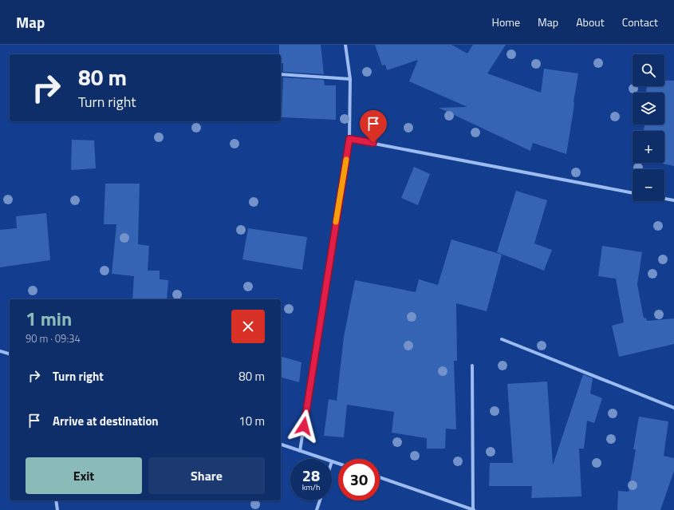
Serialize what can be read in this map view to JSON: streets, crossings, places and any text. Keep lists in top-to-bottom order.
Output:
{
  "page": {
    "header": "Map",
    "nav": [
      "Home",
      "Map",
      "About",
      "Contact"
    ],
    "map_buttons": ["+", "−"],
    "turn": ["80 m", "Turn right"],
    "heading": ["1 min", "90 m · 09:34"],
    "list": [
      {
        "name": "Turn right",
        "value": "80 m"
      },
      {
        "name": "Arrive at destination",
        "value": "10 m"
      }
    ],
    "buttons": ["Exit", "Share"],
    "speed": "28 km/h",
    "limit": "30"
  }
}
